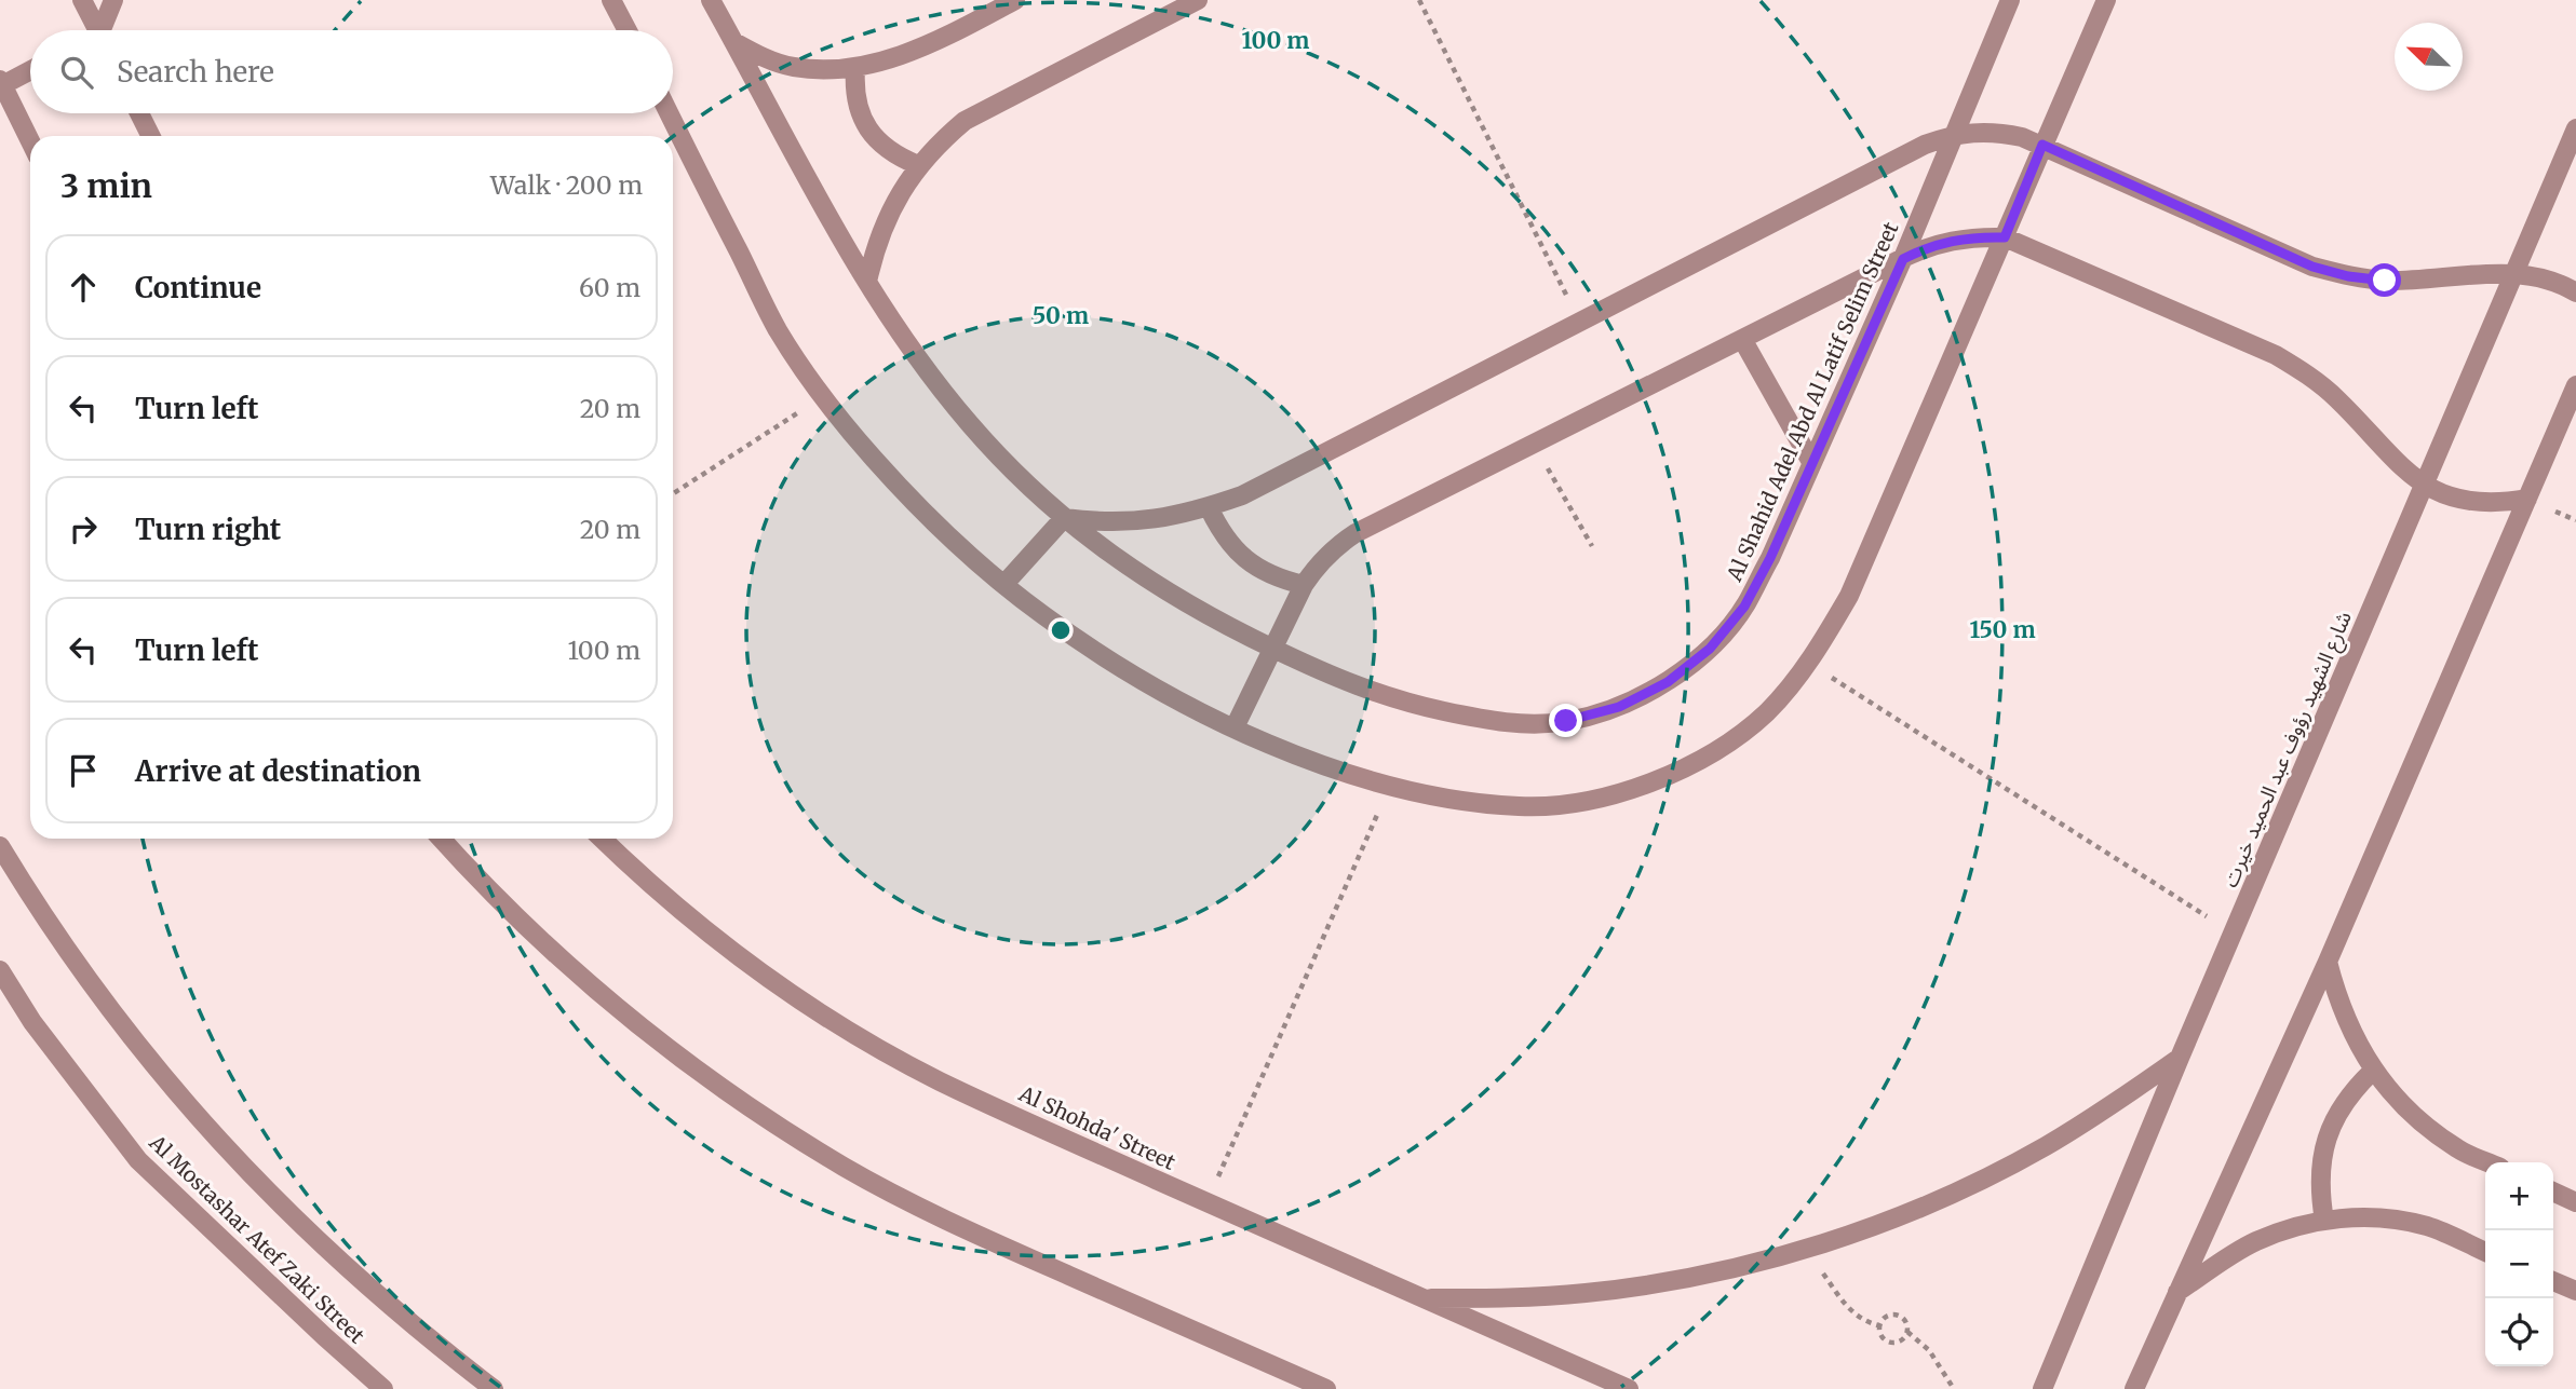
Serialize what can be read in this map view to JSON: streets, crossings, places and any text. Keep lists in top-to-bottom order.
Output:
{
  "streets": {
    "street": [
      "Al Shahid Adel Abd Al Latif Selim Street",
      "شارع الشهيد رؤوف عبد الحميد خيرت",
      "Al Shohda' Street",
      "Al Mostashar Atef Zaki Street"
    ]
  },
  "north": "top left",
  "page": {
    "search": "Search here",
    "heading": ["3 min", "Walk · 200 m"],
    "list": [
      ["Continue", "60 m"],
      ["Turn left", "20 m"],
      ["Turn right", "20 m"],
      ["Turn left", "100 m"],
      "Arrive at destination"
    ],
    "map_buttons": ["+", "−"]
  },
  "rings": ["100 m", "50 m", "150 m"]
}
